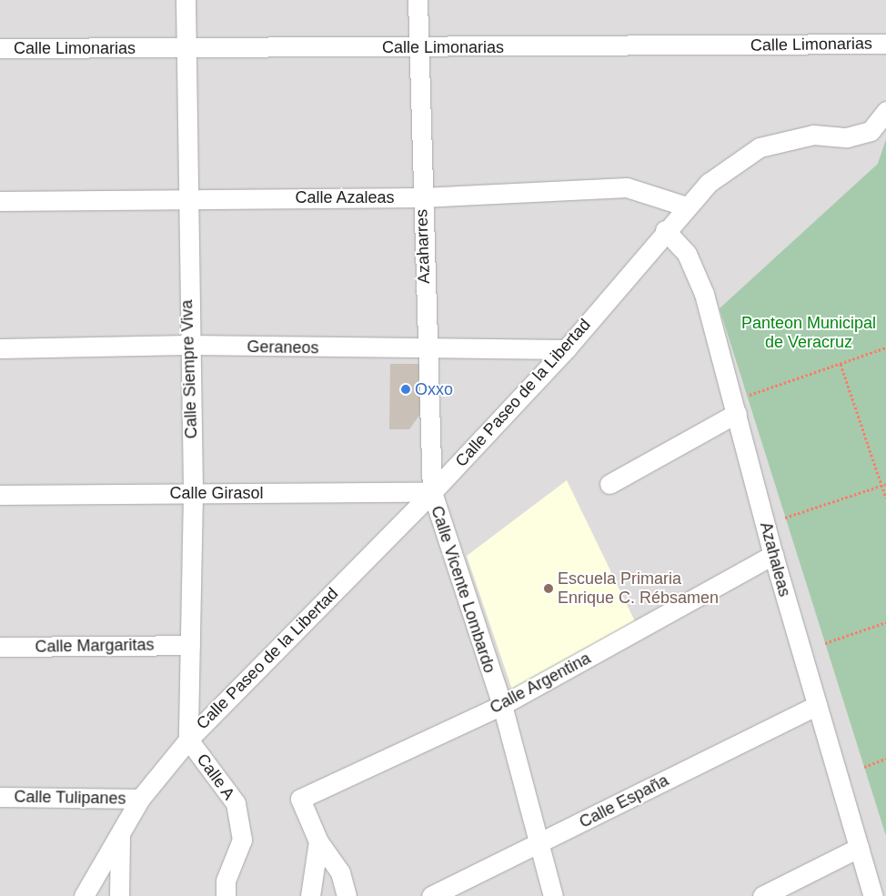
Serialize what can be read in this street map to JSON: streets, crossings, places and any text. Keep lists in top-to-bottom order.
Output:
{
  "streets": {
    "street": [
      "Calle Limonarias",
      "Calle Azaleas",
      "Azaharres",
      "Geraneos",
      "Calle Siempre Viva",
      "Calle Paseo de la Libertad",
      "Calle Girasol",
      "Azahaleas",
      "Calle Vicente Lombardo",
      "Calle Margaritas",
      "Calle Argentina",
      "Calle A",
      "Calle Tulipanes",
      "Calle España"
    ]
  },
  "crossings": [
    ["Calle Limonarias", "Azaharres"],
    ["Calle Limonarias", "Calle Siempre Viva"],
    ["Calle Azaleas", "Azaharres"],
    ["Calle Azaleas", "Calle Siempre Viva"],
    ["Calle Azaleas", "Calle Paseo de la Libertad"],
    ["Azaharres", "Geraneos"],
    ["Azaharres", "Calle Paseo de la Libertad"],
    ["Azaharres", "Calle Girasol"],
    ["Azaharres", "Calle Vicente Lombardo"],
    ["Geraneos", "Calle Siempre Viva"],
    ["Geraneos", "Calle Paseo de la Libertad"],
    ["Calle Siempre Viva", "Calle Paseo de la Libertad"],
    ["Calle Siempre Viva", "Calle Girasol"],
    ["Calle Siempre Viva", "Calle Margaritas"],
    ["Calle Siempre Viva", "Calle A"],
    ["Calle Paseo de la Libertad", "Calle Girasol"],
    ["Calle Paseo de la Libertad", "Azahaleas"],
    ["Calle Paseo de la Libertad", "Calle Vicente Lombardo"],
    ["Calle Paseo de la Libertad", "Calle A"],
    ["Calle Paseo de la Libertad", "Calle Tulipanes"],
    ["Calle Girasol", "Calle Vicente Lombardo"],
    ["Azahaleas", "Calle Argentina"],
    ["Azahaleas", "Calle España"],
    ["Calle Vicente Lombardo", "Calle Argentina"],
    ["Calle Vicente Lombardo", "Calle España"]
  ],
  "parks": ["Panteon Municipal de Veracruz"],
  "places": ["Oxxo", "Escuela Primaria Enrique C. Rébsamen"]
}
